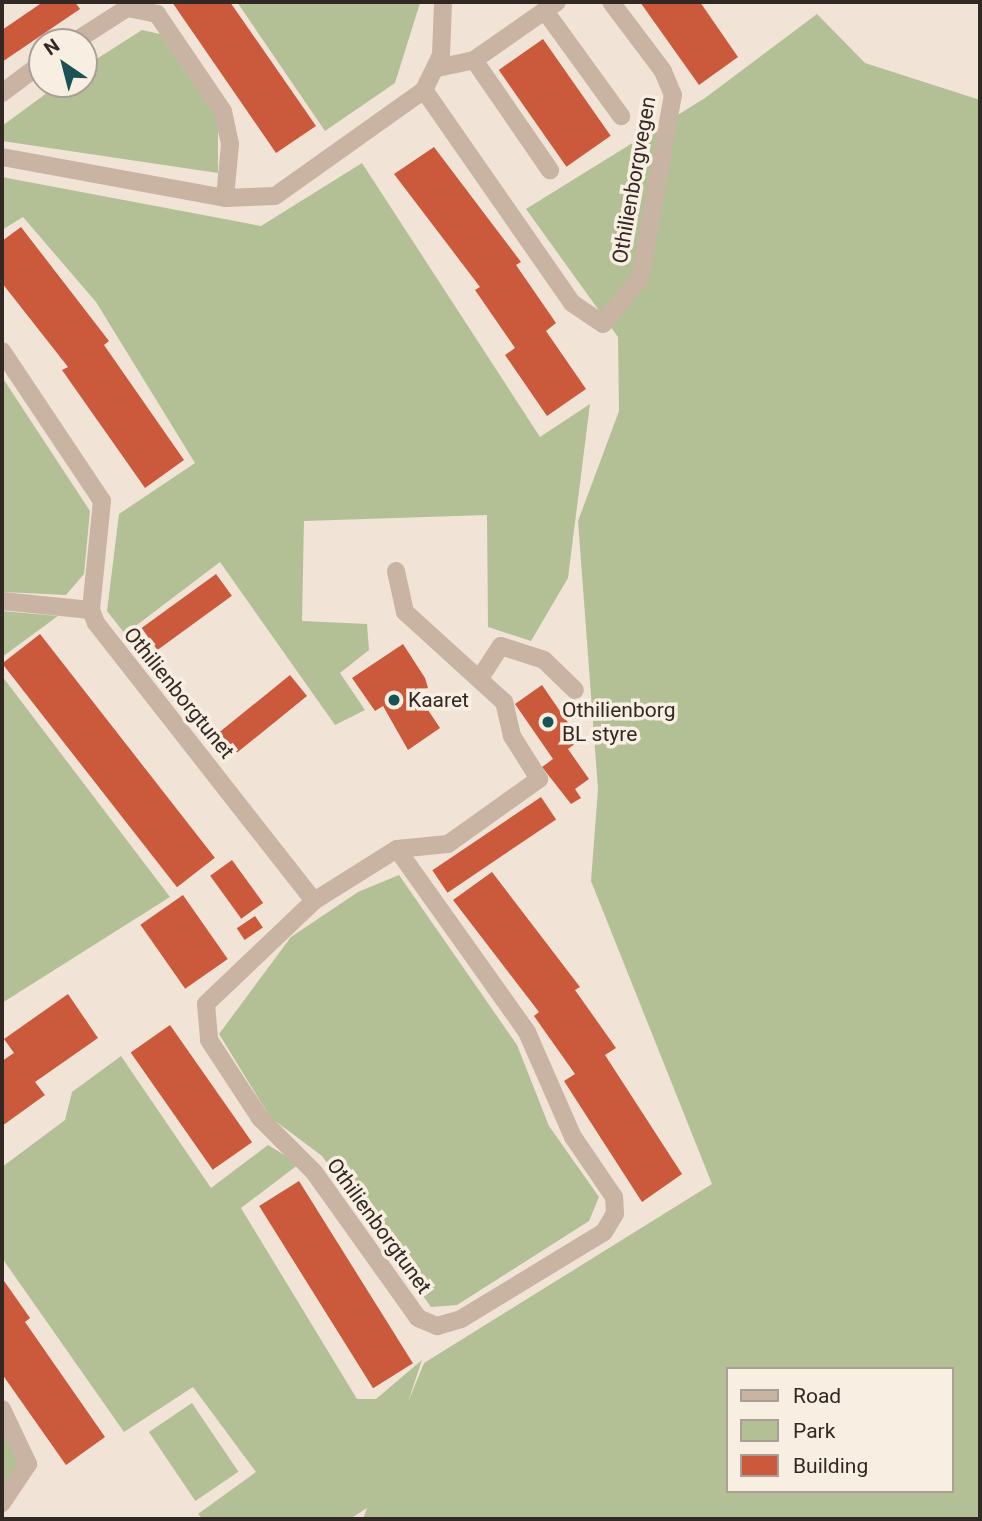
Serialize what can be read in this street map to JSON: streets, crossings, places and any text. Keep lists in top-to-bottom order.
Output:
{
  "streets": {
    "street": ["Othilienborgvegen", "Othilienborgtunet"]
  },
  "places": ["Kaaret", "Othilienborg BL styre"],
  "legend": ["Road", "Park", "Building"],
  "north": "top left"
}
